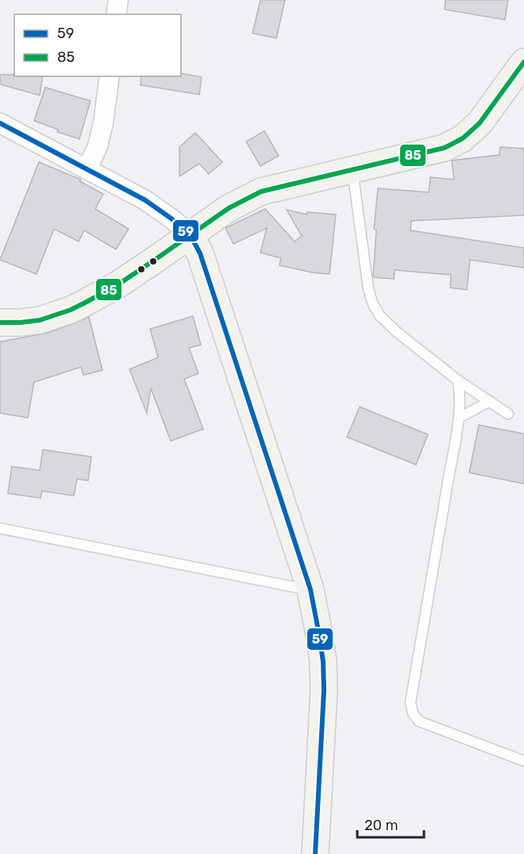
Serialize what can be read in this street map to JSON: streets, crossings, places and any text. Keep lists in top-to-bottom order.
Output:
{
  "lines": ["transit line 85", "transit line 59"],
  "legend": ["59", "85"],
  "scale_bar": "20 m"
}
